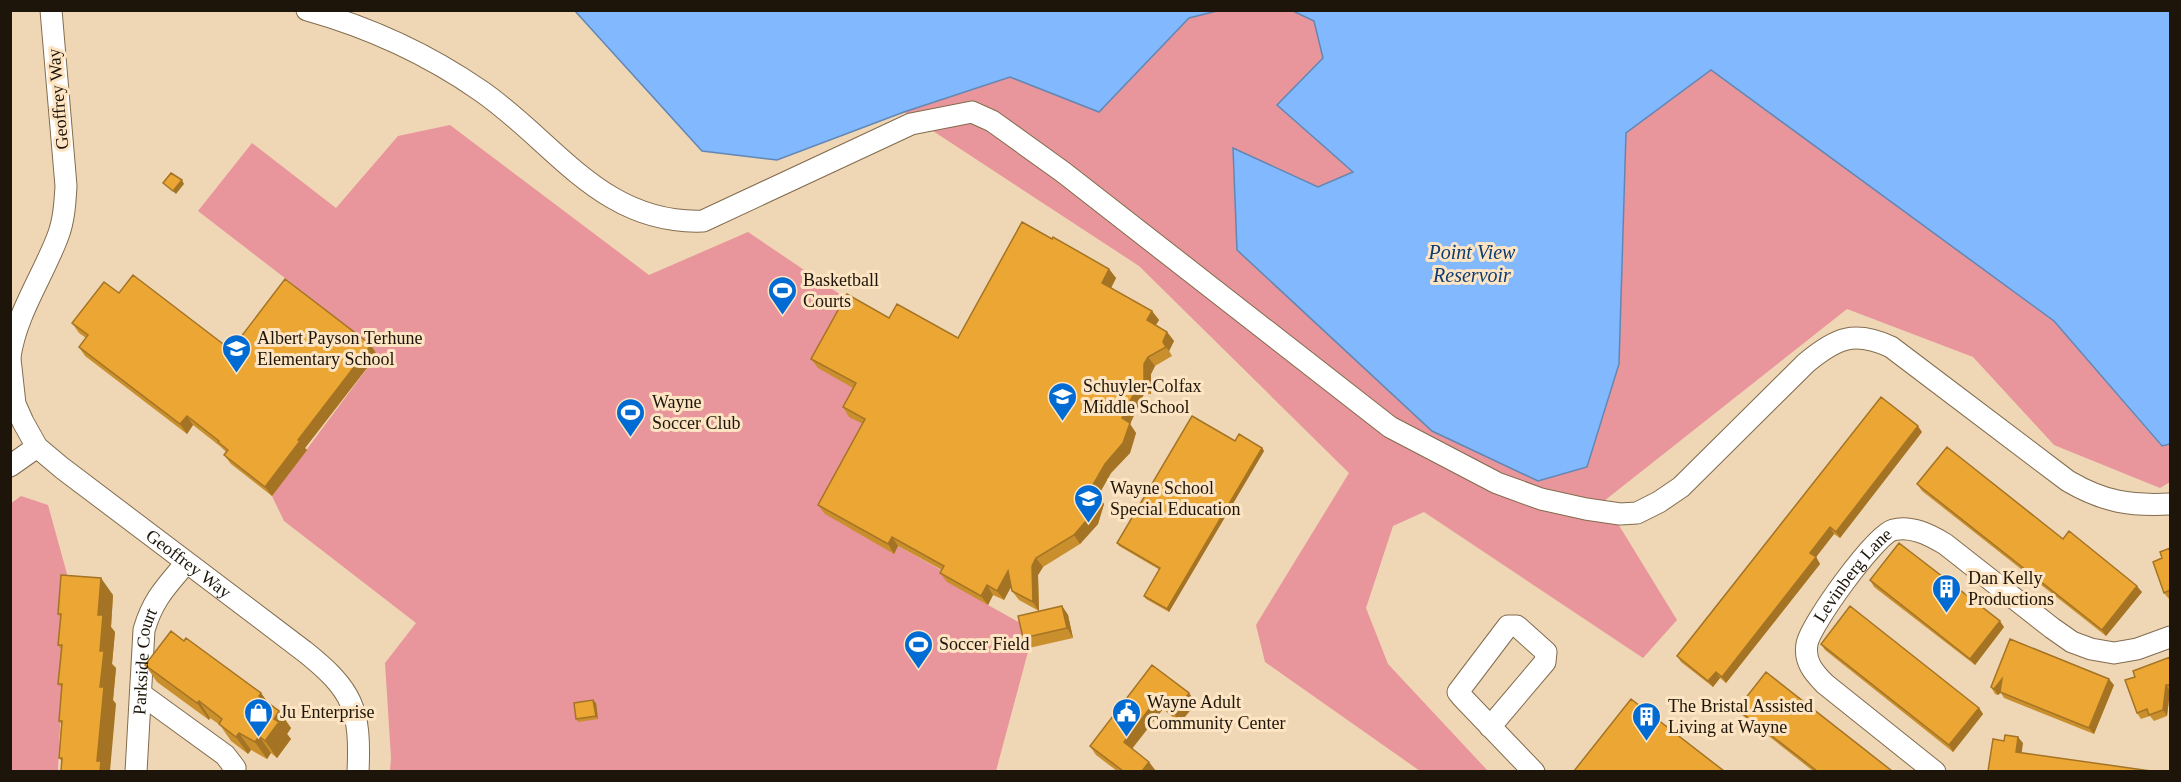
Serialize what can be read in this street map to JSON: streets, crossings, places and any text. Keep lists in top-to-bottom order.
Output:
{
  "streets": {
    "street": ["Geoffrey Way", "Levinberg Lane", "Parkside Court"]
  },
  "crossings": [
    ["Geoffrey Way", "Parkside Court"]
  ],
  "water": ["Point View Reservoir"],
  "places": {
    "sports": ["Basketball Courts", "Wayne Soccer Club", "Soccer Field"],
    "school or university": ["Albert Payson Terhune Elementary School", "Schuyler-Colfax Middle School", "Wayne School Special Education"],
    "building": ["Dan Kelly Productions", "The Bristal Assisted Living at Wayne"],
    "shop": ["Ju Enterprise"],
    "public building": ["Wayne Adult Community Center"]
  }
}
